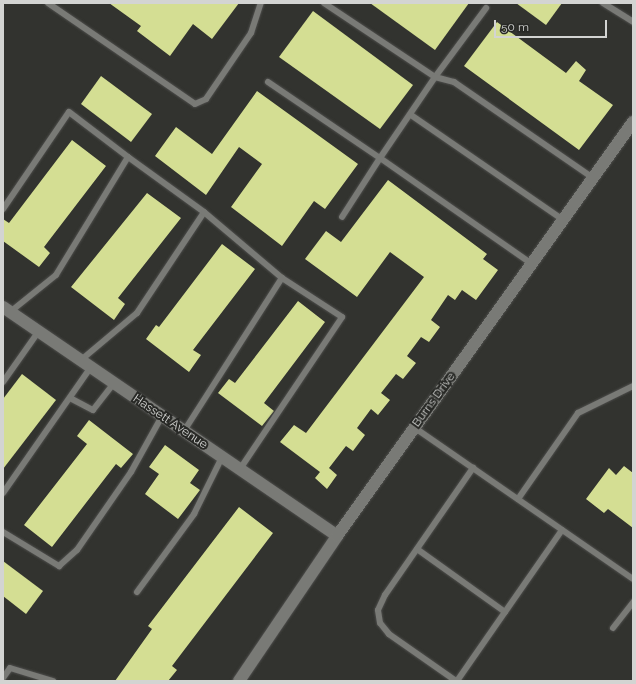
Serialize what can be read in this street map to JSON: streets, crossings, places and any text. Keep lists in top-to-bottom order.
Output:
{
  "streets": {
    "street": ["Burns Drive", "Hassett Avenue"]
  },
  "crossings": [
    ["Burns Drive", "Hassett Avenue"]
  ],
  "scale_bar": "50 m"
}
